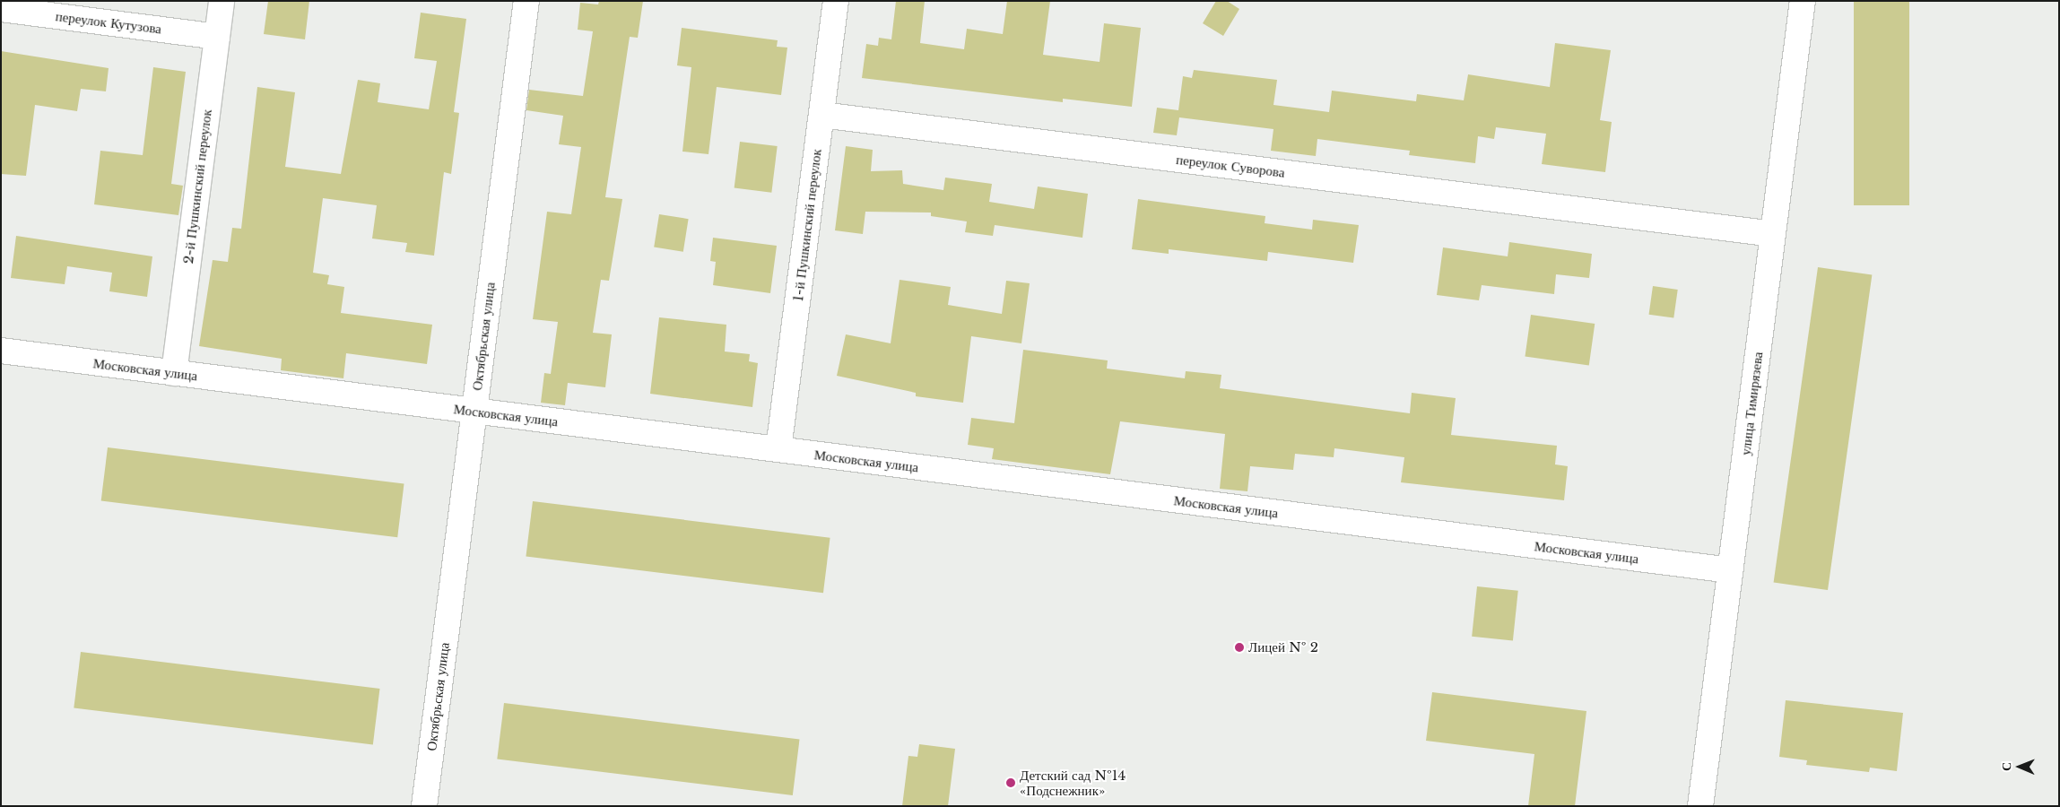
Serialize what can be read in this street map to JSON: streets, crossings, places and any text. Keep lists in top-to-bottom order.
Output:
{
  "streets": {
    "street": [
      "переулок Кутузова",
      "переулок Суворова",
      "2-й Пушкинский переулок",
      "1-й Пушкинский переулок",
      "Октябрьская улица",
      "Московская улица",
      "улица Тимирязева"
    ]
  },
  "crossings": [
    ["переулок Кутузова", "2-й Пушкинский переулок"],
    ["переулок Суворова", "1-й Пушкинский переулок"],
    ["переулок Суворова", "улица Тимирязева"],
    ["2-й Пушкинский переулок", "Московская улица"],
    ["1-й Пушкинский переулок", "Московская улица"],
    ["Октябрьская улица", "Московская улица"],
    ["Московская улица", "улица Тимирязева"]
  ],
  "places": ["Лицей № 2", "Детский сад №14 «Подснежник»"],
  "north": "left"
}
